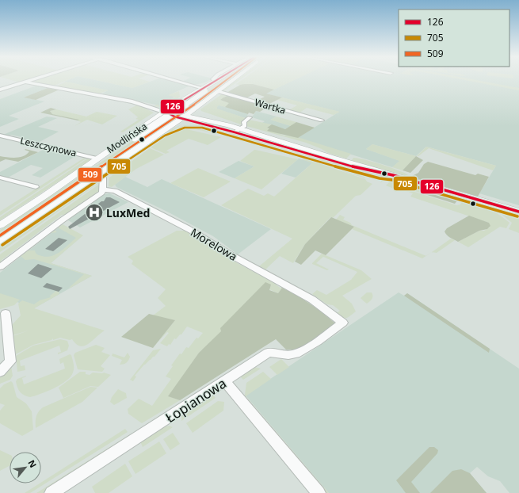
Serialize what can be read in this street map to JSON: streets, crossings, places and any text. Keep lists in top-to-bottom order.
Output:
{
  "streets": {
    "main road": ["Modlińska"],
    "street": [
      "Wartka",
      "Leszczynowa",
      "Morelowa",
      "Łopianowa"
    ]
  },
  "crossings": [
    ["Wartka", "Modlińska"],
    ["Modlińska", "Leszczynowa"],
    ["Morelowa", "Łopianowa"]
  ],
  "places": {
    "hospital": ["LuxMed"]
  },
  "lines": ["transit line 126", "transit line 509", "transit line 705"],
  "legend": ["126", "705", "509"],
  "north": "top right"
}
